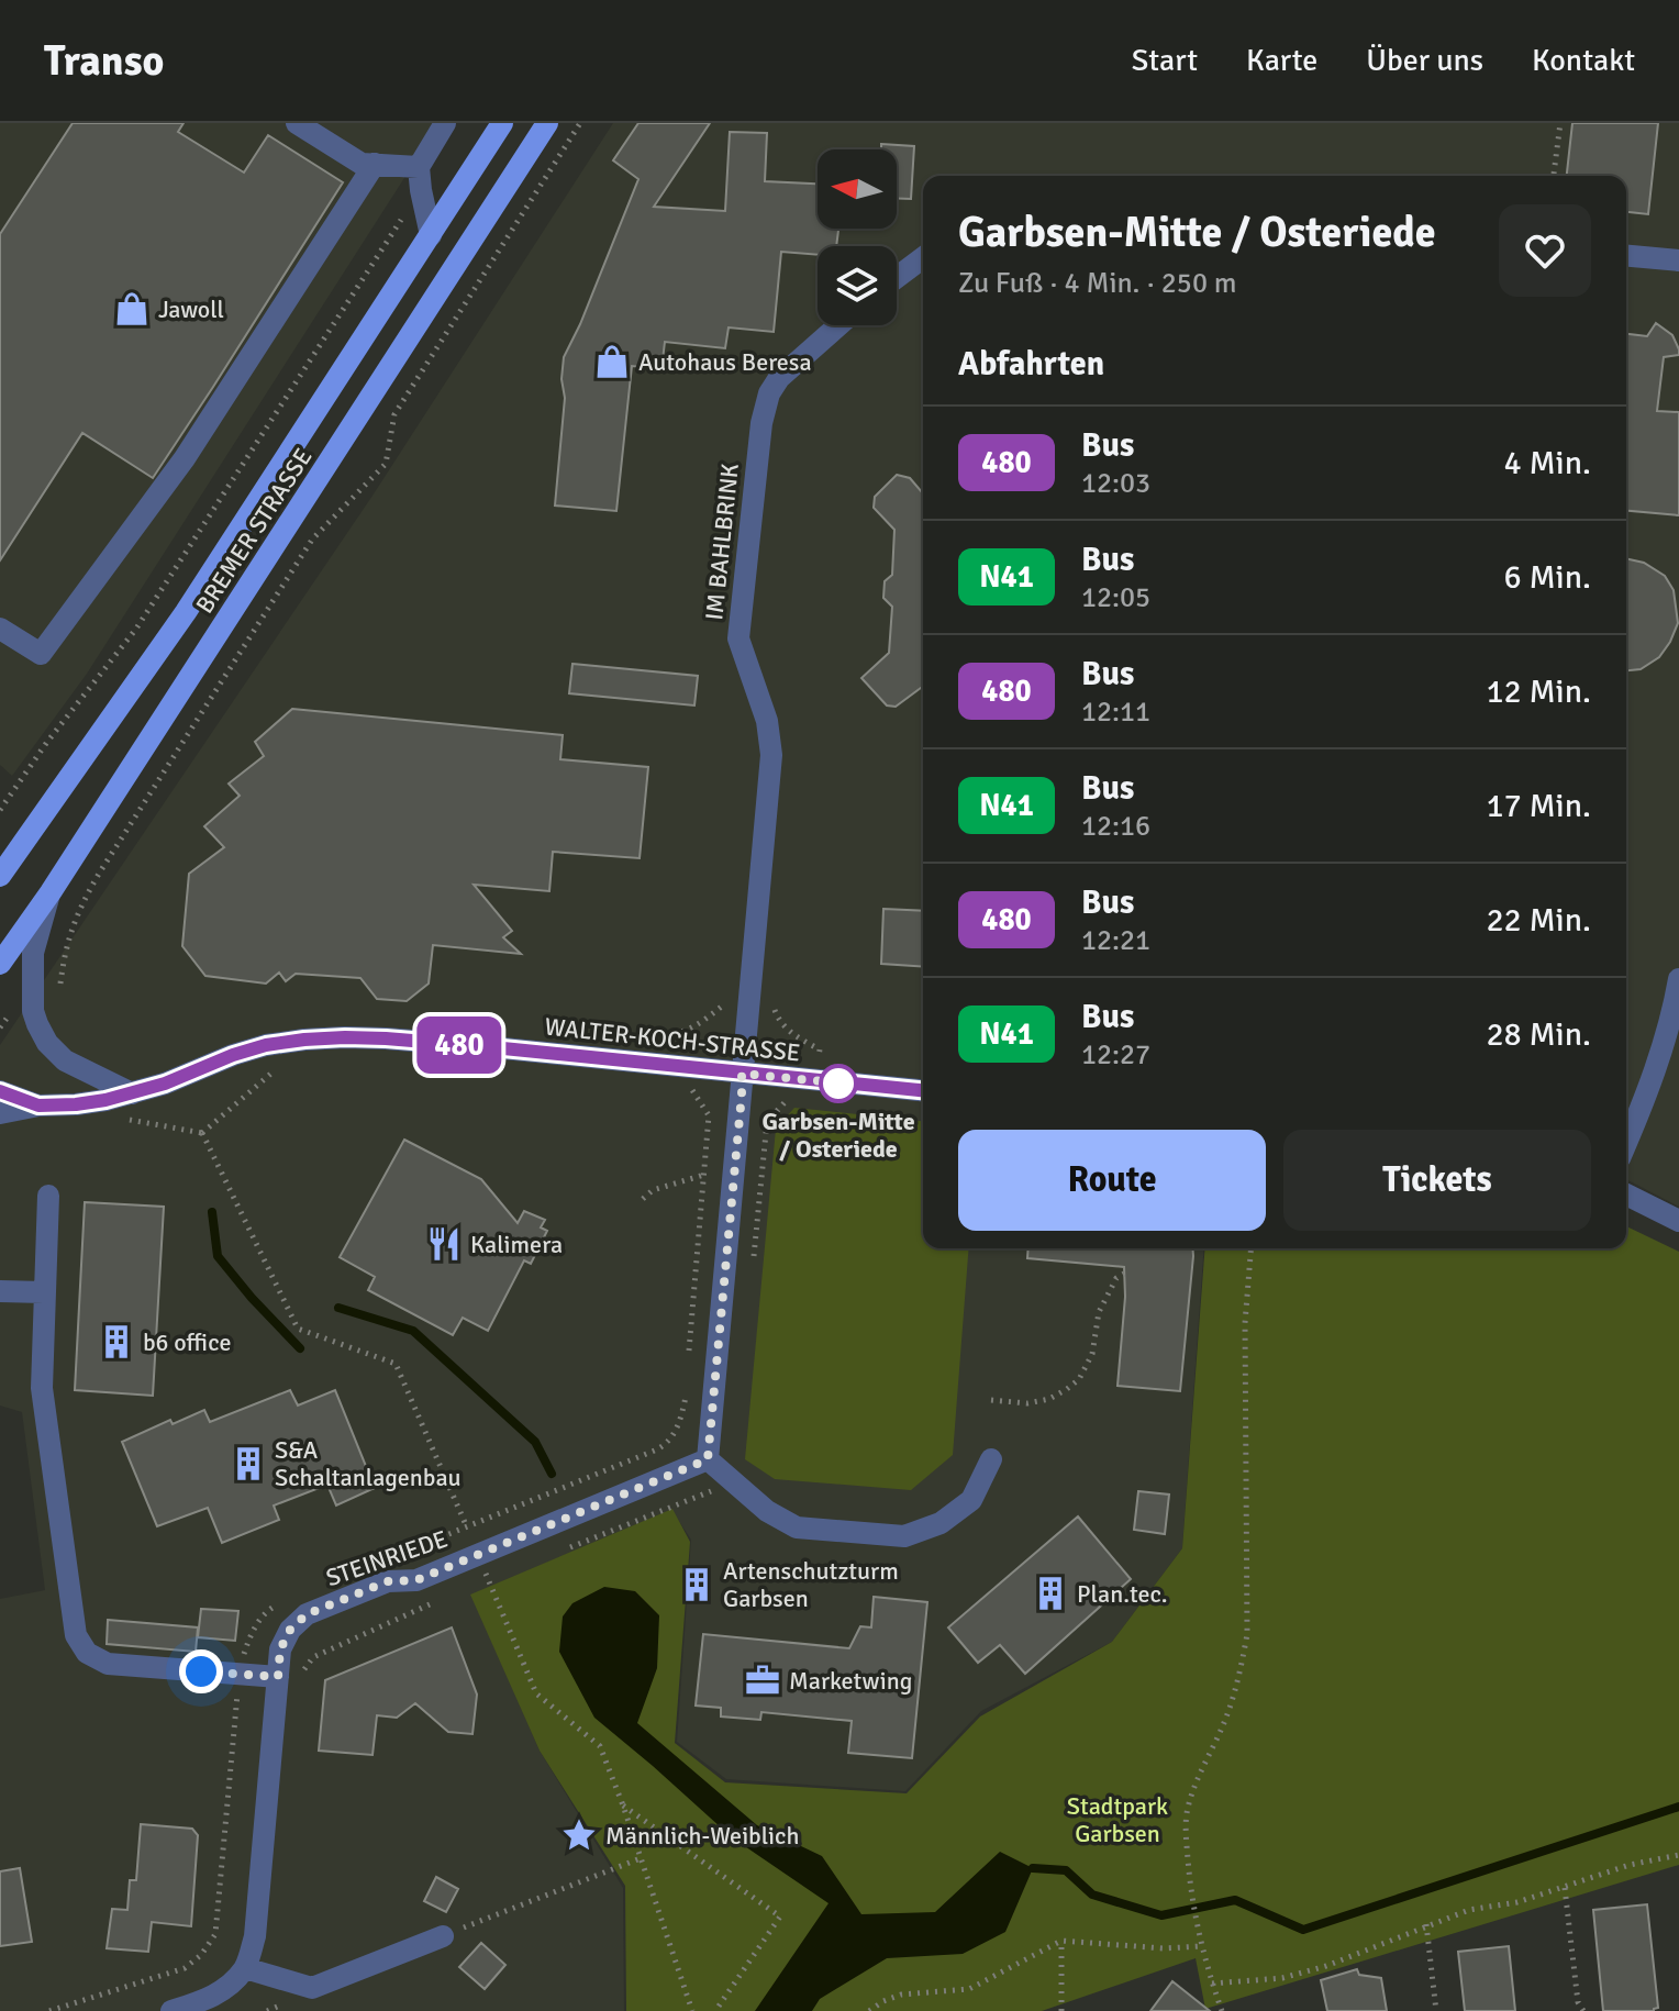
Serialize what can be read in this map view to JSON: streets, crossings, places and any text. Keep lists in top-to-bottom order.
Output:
{
  "streets": {
    "main road": ["BREMER STRASSE"],
    "street": ["IM BAHLBRINK", "WALTER-KOCH-STRASSE", "STEINRIEDE"]
  },
  "crossings": [
    ["IM BAHLBRINK", "WALTER-KOCH-STRASSE"]
  ],
  "parks": ["Stadtpark Garbsen"],
  "places": {
    "shop": ["Jawoll", "Autohaus Beresa"],
    "other": ["Garbsen-Mitte / Osteriede"],
    "restaurant": ["Kalimera"],
    "building": [
      "b6 office",
      "S&A Schaltanlagenbau",
      "Artenschutzturm Garbsen",
      "Plan.tec."
    ],
    "office": ["Marketwing"],
    "place": ["Männlich-Weiblich"]
  },
  "lines": ["bus line 480"],
  "north": "left",
  "page": {
    "header": "Transo",
    "nav": [
      "Start",
      "Karte",
      "Über uns",
      "Kontakt"
    ],
    "on_map": "480",
    "heading": [
      ["Garbsen-Mitte / Osteriede", "Zu Fuß · 4 Min. · 250 m"],
      "Abfahrten"
    ],
    "list": [
      {
        "mark": "480",
        "name": "Bus",
        "note": "12:03",
        "value": "4 Min."
      },
      {
        "mark": "N41",
        "name": "Bus",
        "note": "12:05",
        "value": "6 Min."
      },
      {
        "mark": "480",
        "name": "Bus",
        "note": "12:11",
        "value": "12 Min."
      },
      {
        "mark": "N41",
        "name": "Bus",
        "note": "12:16",
        "value": "17 Min."
      },
      {
        "mark": "480",
        "name": "Bus",
        "note": "12:21",
        "value": "22 Min."
      },
      {
        "mark": "N41",
        "name": "Bus",
        "note": "12:27",
        "value": "28 Min."
      }
    ],
    "buttons": ["Route", "Tickets"]
  }
}
